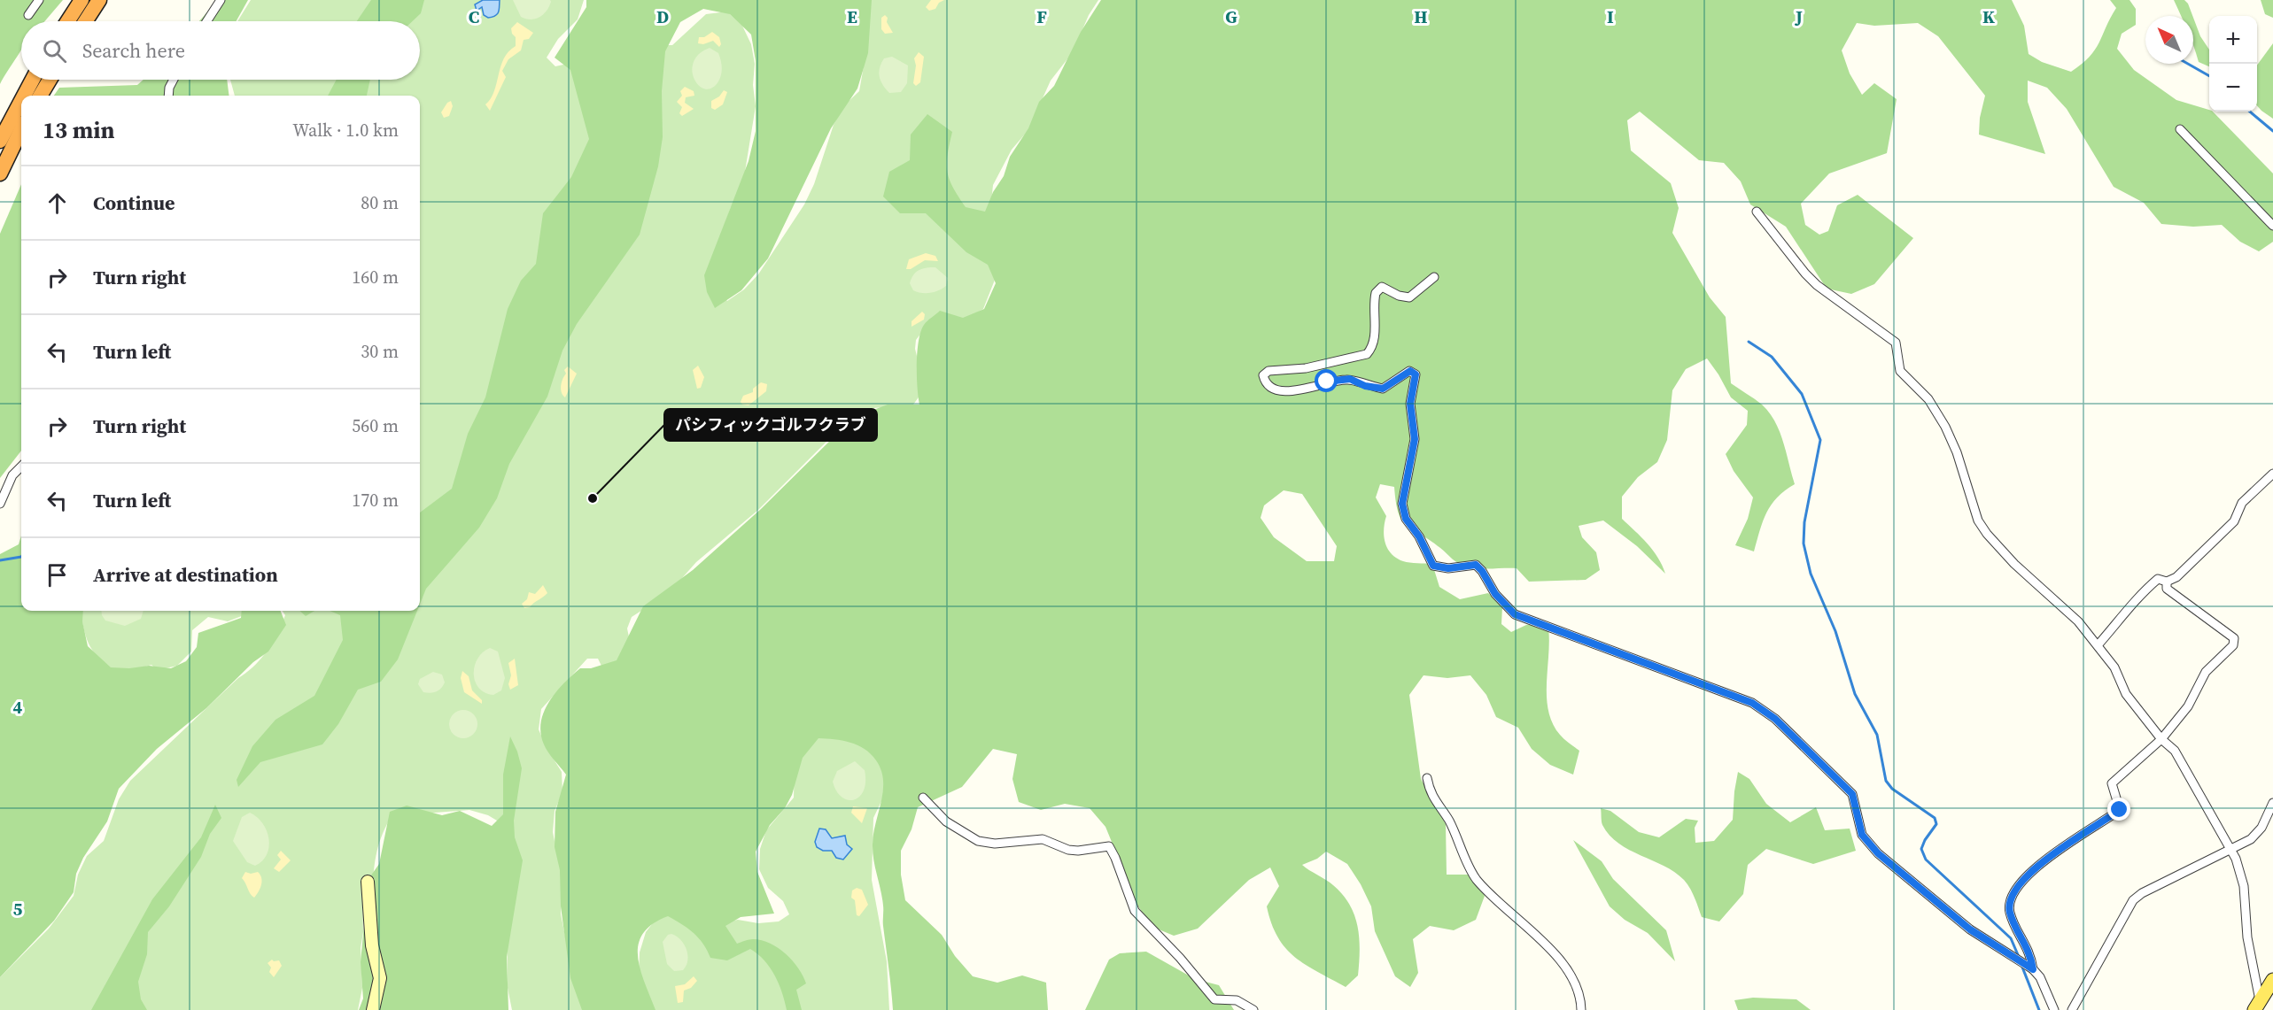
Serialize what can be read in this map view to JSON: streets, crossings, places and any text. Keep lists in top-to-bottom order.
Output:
{
  "places": ["パシフィックゴルフクラブ"],
  "north": "top left",
  "page": {
    "map_buttons": ["+", "−"],
    "search": "Search here",
    "heading": ["13 min", "Walk · 1.0 km"],
    "list": [
      ["Continue", "80 m"],
      ["Turn right", "160 m"],
      ["Turn left", "30 m"],
      ["Turn right", "560 m"],
      ["Turn left", "170 m"],
      "Arrive at destination"
    ]
  },
  "grid": {
    "columns": [
      "C",
      "D",
      "E",
      "F",
      "G",
      "H",
      "I",
      "J",
      "K"
    ],
    "rows": ["4", "5"]
  }
}
